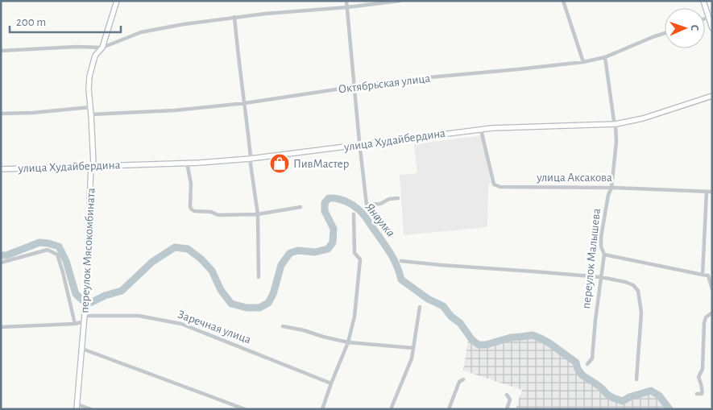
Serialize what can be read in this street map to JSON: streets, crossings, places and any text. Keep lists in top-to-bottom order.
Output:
{
  "streets": {
    "street": [
      "Октябрьская улица",
      "улица Худайбердина",
      "улица Аксакова",
      "переулок Мясокомбината",
      "переулок Малышева",
      "Заречная улица"
    ]
  },
  "crossings": [
    ["Октябрьская улица", "переулок Мясокомбината"],
    ["Октябрьская улица", "переулок Малышева"],
    ["улица Худайбердина", "улица Аксакова"],
    ["улица Худайбердина", "переулок Мясокомбината"],
    ["улица Худайбердина", "переулок Малышева"],
    ["улица Аксакова", "переулок Малышева"],
    ["переулок Мясокомбината", "Заречная улица"]
  ],
  "water": ["Янаулка"],
  "places": {
    "shop": ["ПивМастер"]
  },
  "scale_bar": "200 m",
  "north": "right"
}
